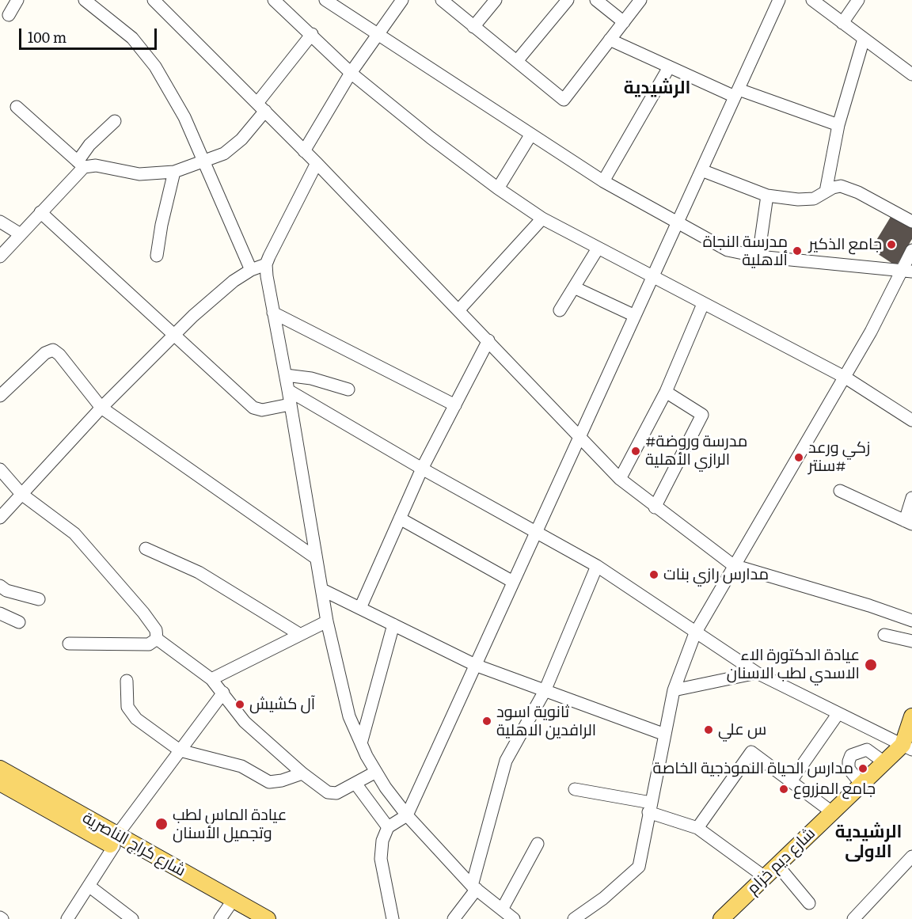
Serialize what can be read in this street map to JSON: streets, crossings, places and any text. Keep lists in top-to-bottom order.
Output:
{
  "streets": {
    "main road": ["شارع كراج الناصرية", "شارع ديم خزام"]
  },
  "districts": ["الرشيدية", "الرشيدية الاولى"],
  "places": [
    "جامع الذكير",
    "مدرسة النجاة ألاهلية",
    "#مدرسة وروضة الرازي الأهلية",
    "زكي ورعد سنتر#",
    "مدارس رازي بنات",
    "عيادة الدكتورة الاء الاسدي لطب الاسنان",
    "آل كشيش",
    "ثانوية اسود الرافدين الاهلية",
    "س علي",
    "مدارس الحياة النموذجية الخاصة",
    "جامع المزروع",
    "عيادة الماس لطب وتجميل الأسنان"
  ],
  "scale_bar": "100 m"
}
